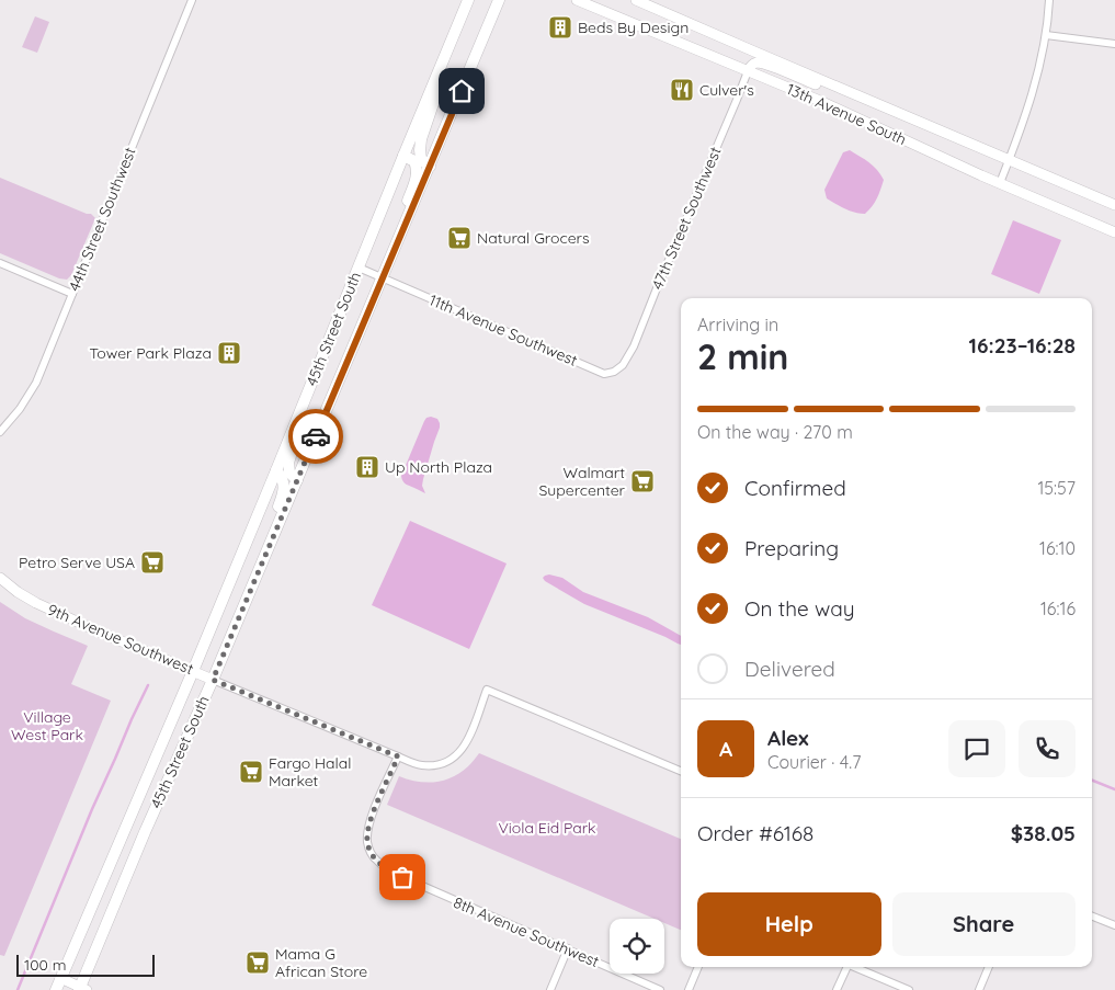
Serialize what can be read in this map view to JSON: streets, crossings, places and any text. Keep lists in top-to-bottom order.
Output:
{
  "streets": {
    "main road": ["13th Avenue South", "45th Street South", "9th Avenue Southwest"],
    "street": [
      "47th Street Southwest",
      "44th Street Southwest",
      "11th Avenue Southwest",
      "8th Avenue Southwest"
    ]
  },
  "crossings": [
    ["13th Avenue South", "47th Street Southwest"],
    ["47th Street Southwest", "11th Avenue Southwest"],
    ["45th Street South", "11th Avenue Southwest"],
    ["45th Street South", "9th Avenue Southwest"],
    ["9th Avenue Southwest", "8th Avenue Southwest"]
  ],
  "parks": ["Village West Park", "Viola Eid Park"],
  "places": {
    "building": ["Beds By Design", "Tower Park Plaza", "Up North Plaza"],
    "restaurant": ["Culver's"],
    "supermarket": [
      "Natural Grocers",
      "Walmart Supercenter",
      "Petro Serve USA",
      "Fargo Halal Market",
      "Mama G African Store"
    ]
  },
  "scale_bar": "100 m",
  "page": {
    "heading": ["2 min", "Arriving in", "16:23–16:28"],
    "panel": [
      "Alex",
      "Courier · 4.7",
      "Order #6168",
      "$38.05"
    ],
    "bar": "On the way · 270 m",
    "list": [
      ["Confirmed", "15:57"],
      ["Preparing", "16:10"],
      ["On the way", "16:16"],
      "Delivered"
    ],
    "round": "A",
    "buttons": ["Help", "Share"],
    "scale": "100 m"
  }
}
